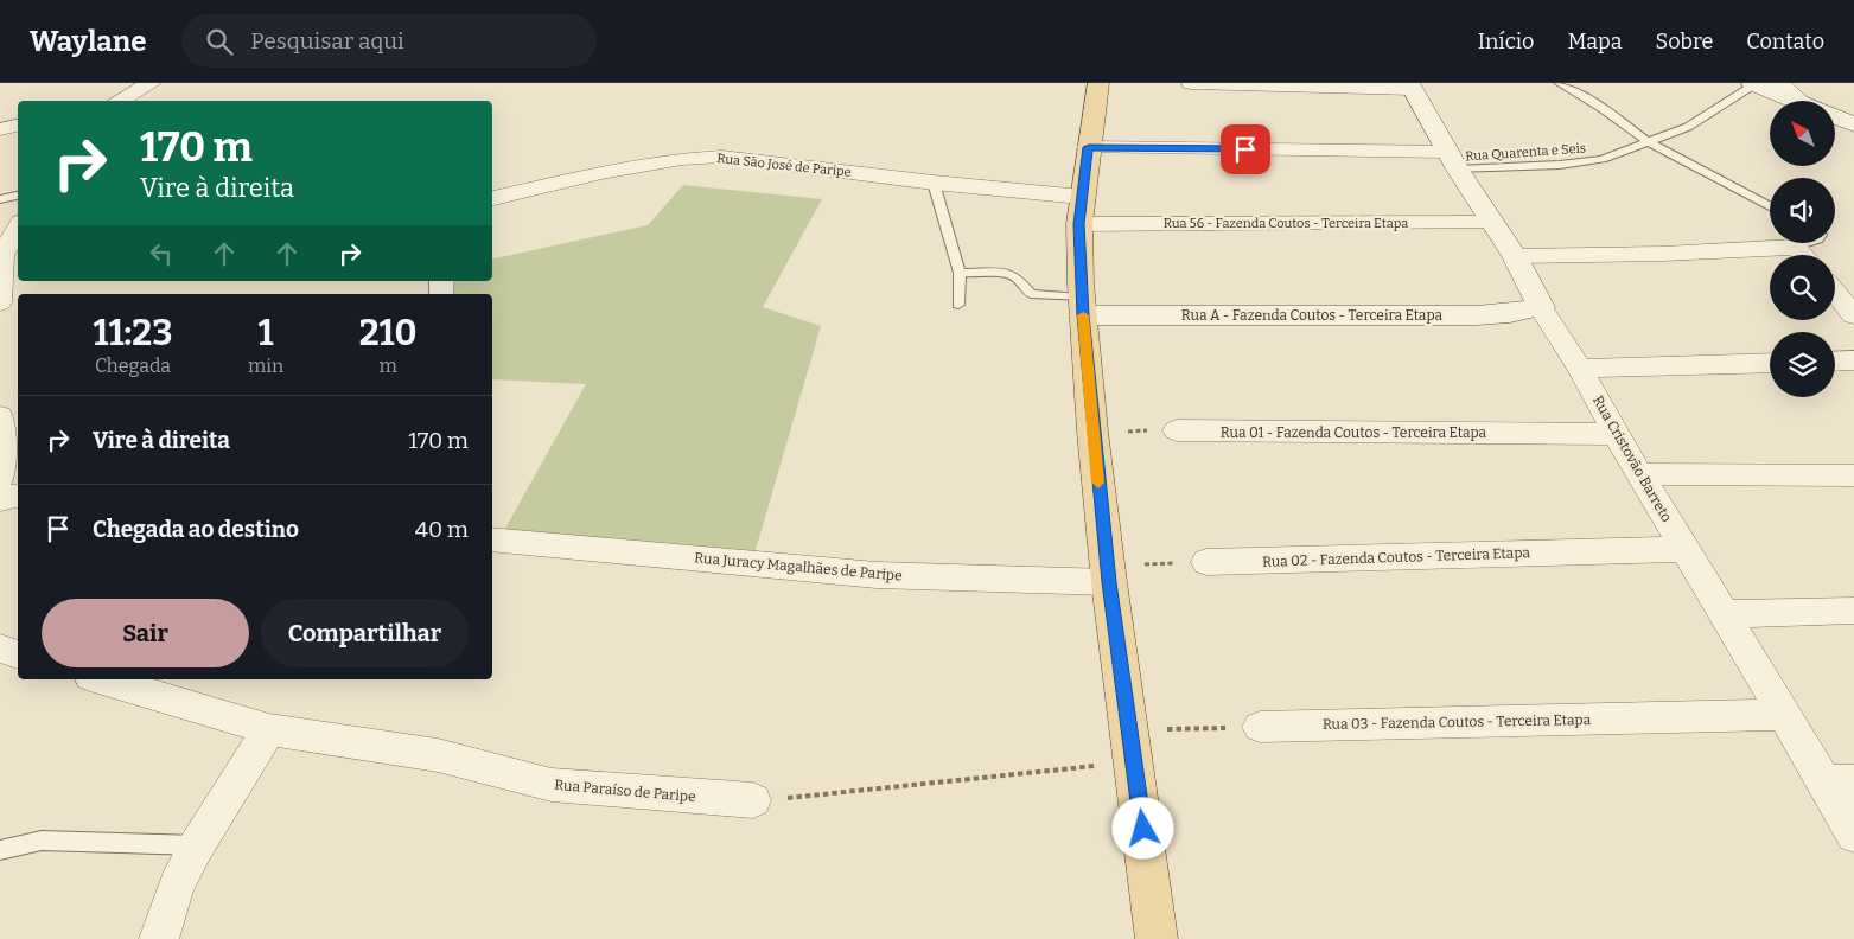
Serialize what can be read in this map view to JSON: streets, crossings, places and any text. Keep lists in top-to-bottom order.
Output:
{
  "streets": {
    "main road": ["Rua A - Fazenda Coutos - Terceira Etapa", "Rua Cristovão Barreto"],
    "street": [
      "Rua São José de Paripe",
      "Rua 56 - Fazenda Coutos - Terceira Etapa",
      "Rua 01 - Fazenda Coutos - Terceira Etapa",
      "Rua 02 - Fazenda Coutos - Terceira Etapa",
      "Rua Juracy Magalhães de Paripe",
      "Rua 03 - Fazenda Coutos - Terceira Etapa",
      "Rua Paraíso de Paripe"
    ],
    "lane": ["Rua Quarenta e Seis"]
  },
  "crossings": [
    ["Rua Quarenta e Seis", "Rua Cristovão Barreto"],
    ["Rua São José de Paripe", "Rua 56 - Fazenda Coutos - Terceira Etapa"],
    ["Rua 56 - Fazenda Coutos - Terceira Etapa", "Rua Cristovão Barreto"],
    ["Rua A - Fazenda Coutos - Terceira Etapa", "Rua Cristovão Barreto"],
    ["Rua 01 - Fazenda Coutos - Terceira Etapa", "Rua Cristovão Barreto"],
    ["Rua Cristovão Barreto", "Rua 02 - Fazenda Coutos - Terceira Etapa"],
    ["Rua Cristovão Barreto", "Rua 03 - Fazenda Coutos - Terceira Etapa"]
  ],
  "north": "top left",
  "page": {
    "header": "Waylane",
    "search": "Pesquisar aqui",
    "nav": [
      "Início",
      "Mapa",
      "Sobre",
      "Contato"
    ],
    "turn": ["170 m", "Vire à direita"],
    "eta": [
      "11:23",
      "Chegada",
      "1",
      "min",
      "210",
      "m"
    ],
    "list": [
      {
        "name": "Vire à direita",
        "value": "170 m"
      },
      {
        "name": "Chegada ao destino",
        "value": "40 m"
      }
    ],
    "buttons": ["Sair", "Compartilhar"]
  }
}
